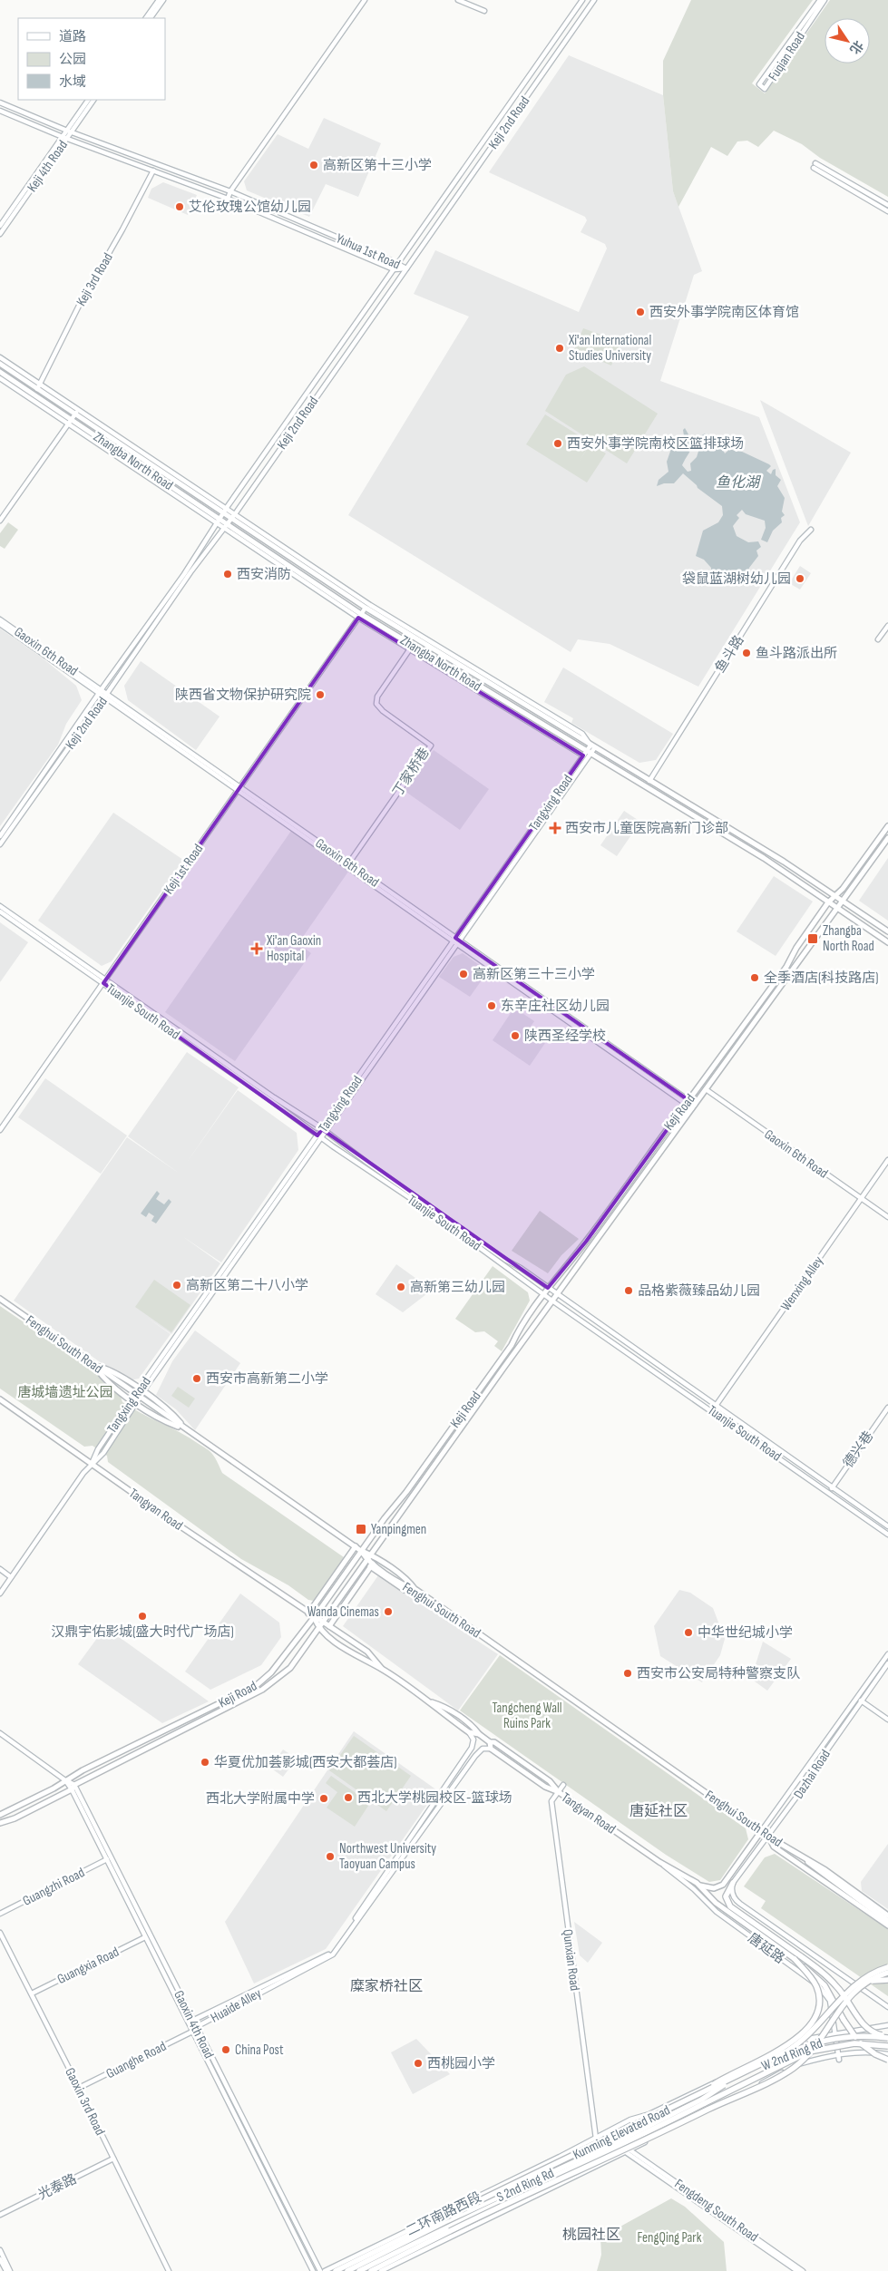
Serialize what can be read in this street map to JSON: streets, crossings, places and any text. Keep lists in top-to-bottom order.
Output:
{
  "streets": {
    "highway": ["W 2nd Ring Rd", "Kunming Elevated Road", "S 2nd Ring Rd"],
    "main road": [
      "Fuqian Road",
      "Keji 2nd Road",
      "Keji 4th Road",
      "Yuhua 1st Road",
      "Keji 3rd Road",
      "Zhangba North Road",
      "Gaoxin 6th Road",
      "鱼斗路",
      "丁家桥巷",
      "Tangxing Road",
      "Keji 1st Road",
      "Tuanjie South Road",
      "Keji Road",
      "Wenxing Alley",
      "Fenghui South Road",
      "德兴巷",
      "Tangyan Road",
      "Dazhai Road",
      "Guangzhi Road",
      "唐延路",
      "Qunxian Road",
      "Guangxia Road",
      "Huaide Alley",
      "Gaoxin 4th Road",
      "Guanghe Road",
      "Gaoxin 3rd Road",
      "光泰路",
      "Fengdeng South Road",
      "二环南路西段"
    ]
  },
  "crossings": [
    ["Keji 2nd Road", "Yuhua 1st Road"],
    ["Keji 2nd Road", "Zhangba North Road"],
    ["Keji 2nd Road", "Gaoxin 6th Road"],
    ["Keji 4th Road", "Yuhua 1st Road"],
    ["Yuhua 1st Road", "Keji 3rd Road"],
    ["Keji 3rd Road", "Zhangba North Road"],
    ["Zhangba North Road", "鱼斗路"],
    ["Zhangba North Road", "丁家桥巷"],
    ["Zhangba North Road", "Tangxing Road"],
    ["Zhangba North Road", "Keji 1st Road"],
    ["Zhangba North Road", "Keji Road"],
    ["Gaoxin 6th Road", "丁家桥巷"],
    ["Gaoxin 6th Road", "Tangxing Road"],
    ["Gaoxin 6th Road", "Keji 1st Road"],
    ["Gaoxin 6th Road", "Keji Road"],
    ["Gaoxin 6th Road", "Wenxing Alley"],
    ["Tangxing Road", "Tuanjie South Road"],
    ["Tangxing Road", "Fenghui South Road"],
    ["Tangxing Road", "Tangyan Road"],
    ["Keji 1st Road", "Tuanjie South Road"],
    ["Tuanjie South Road", "Keji Road"],
    ["Tuanjie South Road", "Wenxing Alley"],
    ["Tuanjie South Road", "德兴巷"],
    ["Keji Road", "Fenghui South Road"],
    ["Keji Road", "Tangyan Road"],
    ["Keji Road", "Gaoxin 4th Road"],
    ["Fenghui South Road", "Dazhai Road"],
    ["Tangyan Road", "唐延路"],
    ["Tangyan Road", "Qunxian Road"],
    ["Tangyan Road", "Huaide Alley"],
    ["Dazhai Road", "唐延路"],
    ["Guangzhi Road", "Gaoxin 4th Road"],
    ["唐延路", "二环南路西段"],
    ["Qunxian Road", "二环南路西段"],
    ["Guangxia Road", "Gaoxin 4th Road"],
    ["Guangxia Road", "Gaoxin 3rd Road"],
    ["Huaide Alley", "Gaoxin 4th Road"],
    ["Huaide Alley", "Guanghe Road"],
    ["Gaoxin 4th Road", "Guanghe Road"],
    ["W 2nd Ring Rd", "S 2nd Ring Rd"],
    ["Guanghe Road", "Gaoxin 3rd Road"],
    ["Gaoxin 3rd Road", "光泰路"],
    ["Fengdeng South Road", "二环南路西段"]
  ],
  "districts": ["唐延社区", "糜家桥社区", "桃园社区"],
  "water": ["鱼化湖"],
  "parks": ["唐城墙遗址公园", "Tangcheng Wall Ruins Park", "FengQing Park"],
  "places": {
    "other": [
      "高新区第十三小学",
      "艾伦玫瑰公馆幼儿园",
      "西安外事学院南区体育馆",
      "Xi'an International Studies University",
      "西安外事学院南校区篮排球场",
      "西安消防",
      "袋鼠蓝湖树幼儿园",
      "鱼斗路派出所",
      "陕西省文物保护研究院",
      "高新区第三十三小学",
      "全季酒店(科技路店)",
      "东辛庄社区幼儿园",
      "陕西圣经学校",
      "高新区第二十八小学",
      "高新第三幼儿园",
      "品格紫薇臻品幼儿园",
      "西安市高新第二小学",
      "Wanda Cinemas",
      "汉鼎宇佑影城(盛大时代广场店)",
      "中华世纪城小学",
      "西安市公安局特种警察支队",
      "华夏优加荟影城(西安大都荟店)",
      "西北大学桃园校区-篮球场",
      "西北大学附属中学",
      "Northwest University Taoyuan Campus",
      "China Post",
      "西桃园小学"
    ],
    "health": ["西安市儿童医院高新门诊部", "Xi'an Gaoxin Hospital"],
    "transit": ["Zhangba North Road", "Yanpingmen"]
  },
  "legend": ["道路", "公园", "水域"],
  "north": "bottom right"
}
